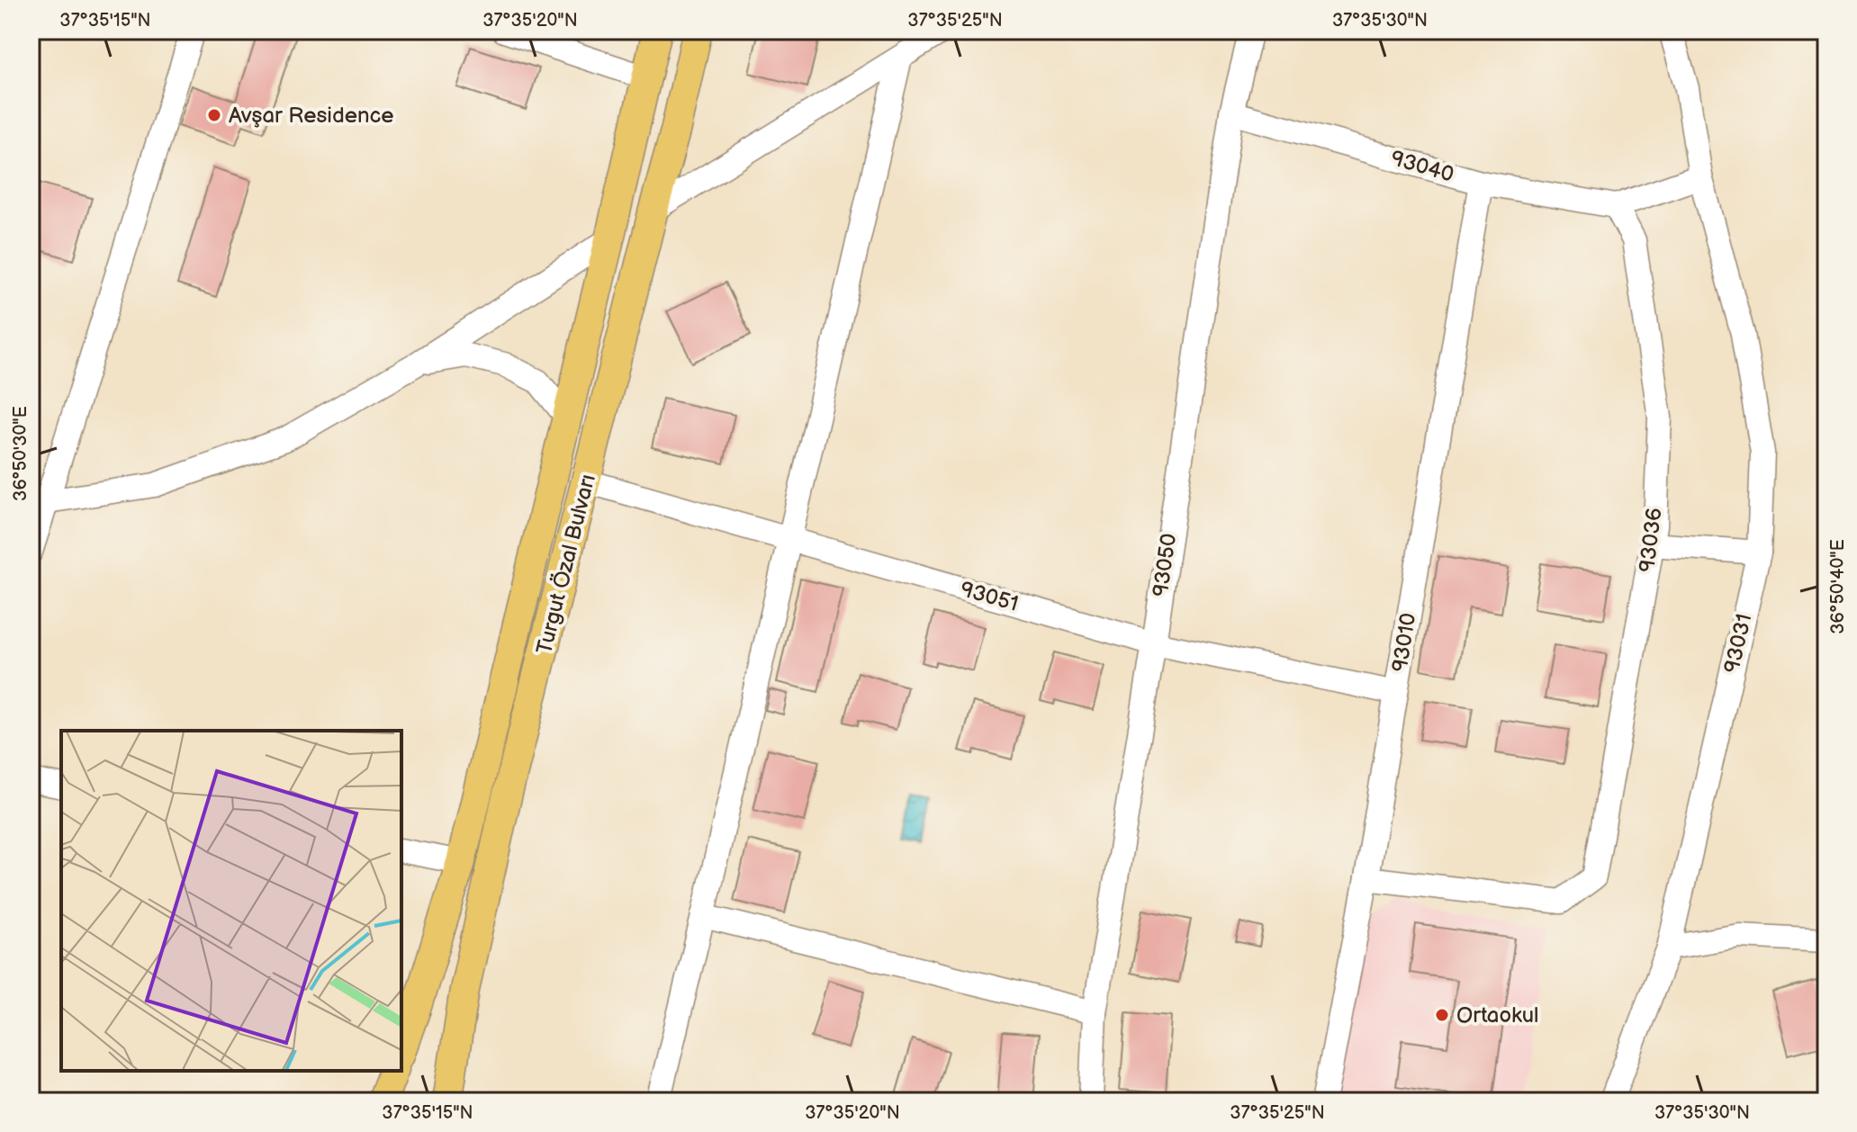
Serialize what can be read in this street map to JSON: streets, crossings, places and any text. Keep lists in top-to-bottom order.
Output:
{
  "streets": {
    "main road": ["Turgut Özal Bulvarı"],
    "street": [
      "93040",
      "93036",
      "93050",
      "93051",
      "93010",
      "93031"
    ]
  },
  "crossings": [
    ["93040", "93036"],
    ["93040", "93050"],
    ["93040", "93010"],
    ["93036", "93010"],
    ["Turgut Özal Bulvarı", "93051"],
    ["93050", "93051"],
    ["93051", "93010"]
  ],
  "places": ["Avşar Residence", "Ortaokul"],
  "coordinates": [
    "37°35'15\"N",
    "37°35'20\"N",
    "37°35'25\"N",
    "37°35'30\"N",
    "36°50'30\"E",
    "36°50'40\"E"
  ]
}
